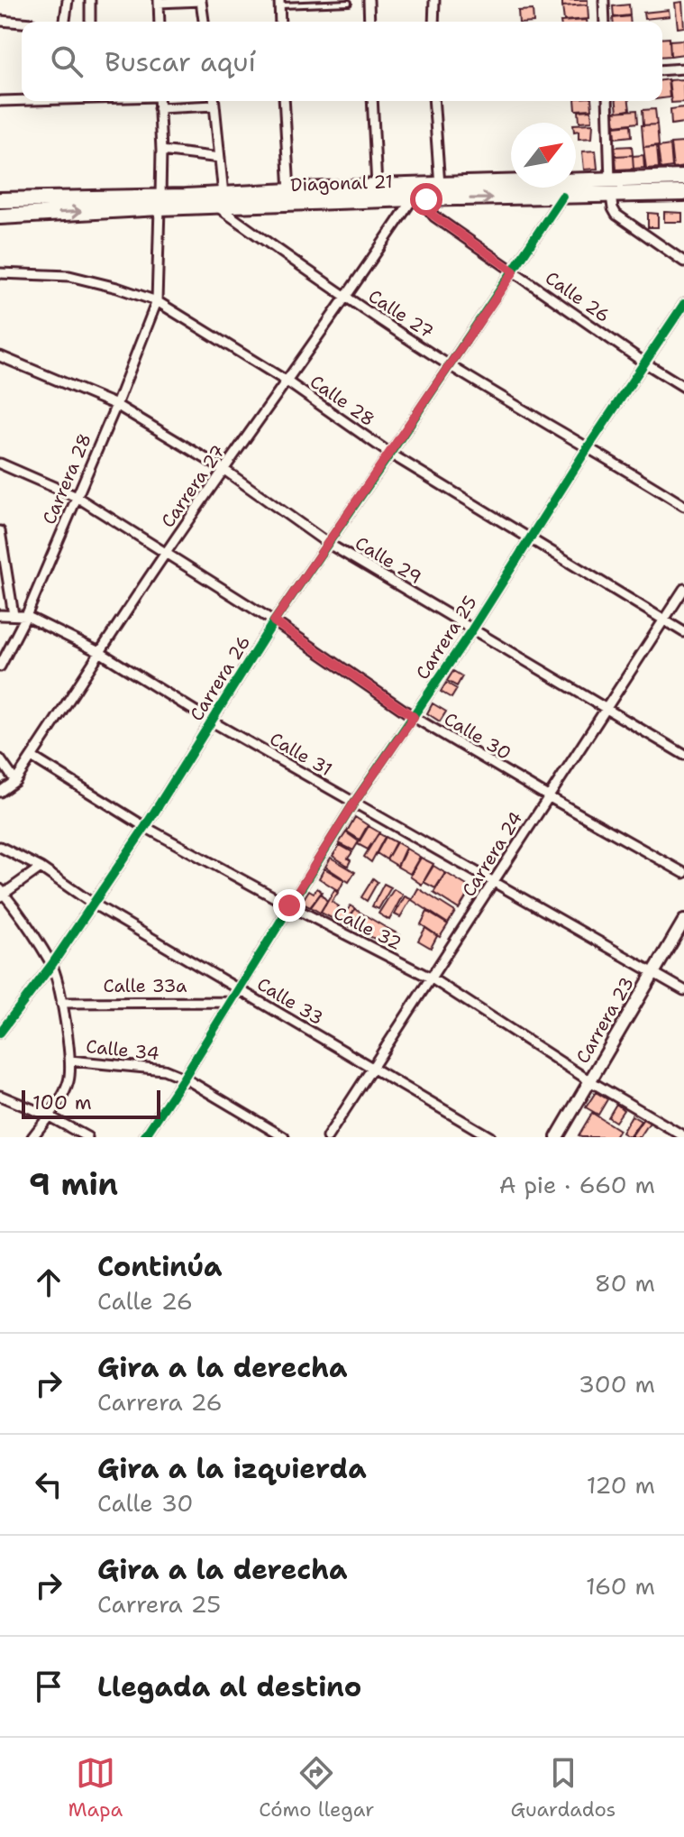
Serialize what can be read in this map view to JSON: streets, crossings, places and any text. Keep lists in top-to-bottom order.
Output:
{
  "streets": {
    "highway": ["Diagonal 21"],
    "street": [
      "Calle 26",
      "Calle 27",
      "Calle 28",
      "Carrera 28",
      "Carrera 27",
      "Calle 29",
      "Carrera 25",
      "Carrera 26",
      "Calle 30",
      "Calle 31",
      "Carrera 24",
      "Calle 32",
      "Calle 33a",
      "Calle 33",
      "Carrera 23",
      "Calle 34"
    ]
  },
  "crossings": [
    ["Diagonal 21", "Calle 26"],
    ["Diagonal 21", "Calle 27"],
    ["Diagonal 21", "Carrera 28"],
    ["Diagonal 21", "Carrera 27"],
    ["Diagonal 21", "Carrera 26"],
    ["Calle 26", "Carrera 27"],
    ["Calle 26", "Carrera 25"],
    ["Calle 26", "Carrera 26"],
    ["Calle 27", "Carrera 27"],
    ["Calle 27", "Carrera 25"],
    ["Calle 27", "Carrera 26"],
    ["Calle 28", "Carrera 28"],
    ["Calle 28", "Carrera 27"],
    ["Calle 28", "Carrera 25"],
    ["Calle 28", "Carrera 26"],
    ["Calle 28", "Carrera 24"],
    ["Carrera 28", "Calle 29"],
    ["Carrera 28", "Calle 30"],
    ["Carrera 28", "Calle 31"],
    ["Carrera 27", "Calle 29"],
    ["Carrera 27", "Calle 30"],
    ["Carrera 27", "Calle 31"],
    ["Carrera 27", "Calle 32"],
    ["Calle 29", "Carrera 25"],
    ["Calle 29", "Carrera 26"],
    ["Calle 29", "Carrera 24"],
    ["Carrera 25", "Calle 30"],
    ["Carrera 25", "Calle 31"],
    ["Carrera 25", "Calle 32"],
    ["Carrera 25", "Calle 33a"],
    ["Carrera 25", "Calle 33"],
    ["Carrera 25", "Calle 34"],
    ["Carrera 26", "Calle 30"],
    ["Carrera 26", "Calle 31"],
    ["Carrera 26", "Calle 32"],
    ["Carrera 26", "Calle 33"],
    ["Calle 30", "Carrera 24"],
    ["Calle 31", "Carrera 24"],
    ["Calle 31", "Carrera 23"],
    ["Carrera 24", "Calle 32"],
    ["Carrera 24", "Calle 33"],
    ["Calle 32", "Carrera 23"]
  ],
  "scale_bar": "100 m",
  "north": "top right",
  "page": {
    "search": "Buscar aquí",
    "scale": "100 m",
    "heading": ["9 min", "A pie · 660 m"],
    "list": [
      ["Continúa", "Calle 26", "80 m"],
      ["Gira a la derecha", "Carrera 26", "300 m"],
      ["Gira a la izquierda", "Calle 30", "120 m"],
      ["Gira a la derecha", "Carrera 25", "160 m"],
      "Llegada al destino"
    ],
    "nav": ["Mapa", "Cómo llegar", "Guardados"]
  }
}
